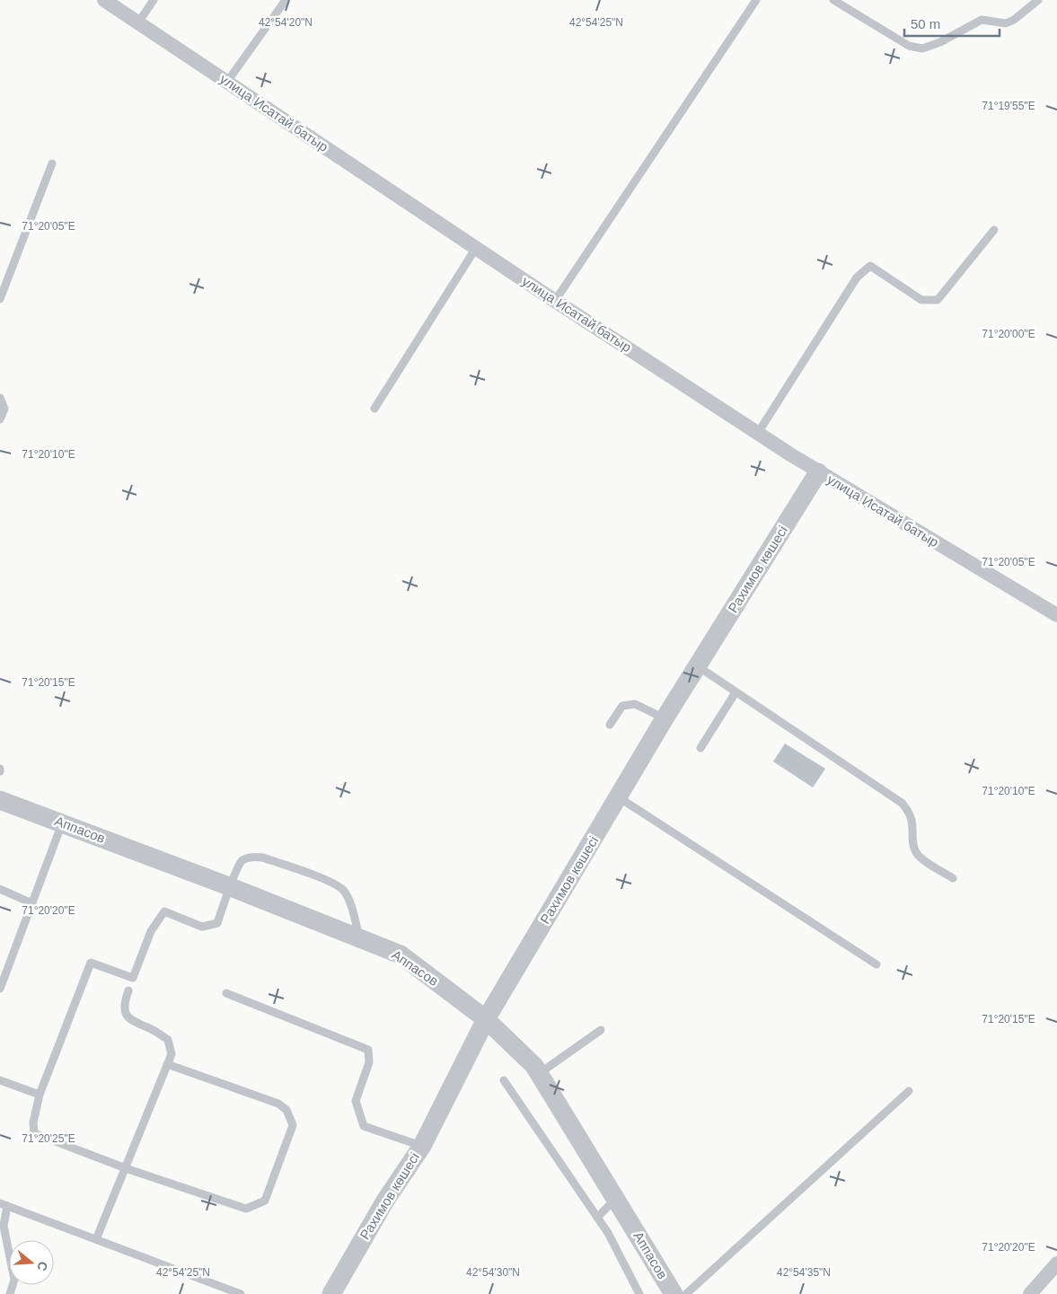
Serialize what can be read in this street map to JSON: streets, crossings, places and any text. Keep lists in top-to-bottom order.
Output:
{
  "streets": {
    "street": ["улица Исатай батыр", "Рахимов көшесі", "Аппасов"]
  },
  "crossings": [
    ["улица Исатай батыр", "Рахимов көшесі"],
    ["Рахимов көшесі", "Аппасов"]
  ],
  "scale_bar": "50 m",
  "north": "right",
  "coordinates": [
    "42°54'20\"N",
    "42°54'25\"N",
    "71°19'55\"E",
    "71°20'05\"E",
    "71°20'00\"E",
    "71°20'10\"E",
    "71°20'15\"E",
    "71°20'20\"E",
    "71°20'25\"E",
    "42°54'30\"N",
    "42°54'35\"N"
  ]
}
